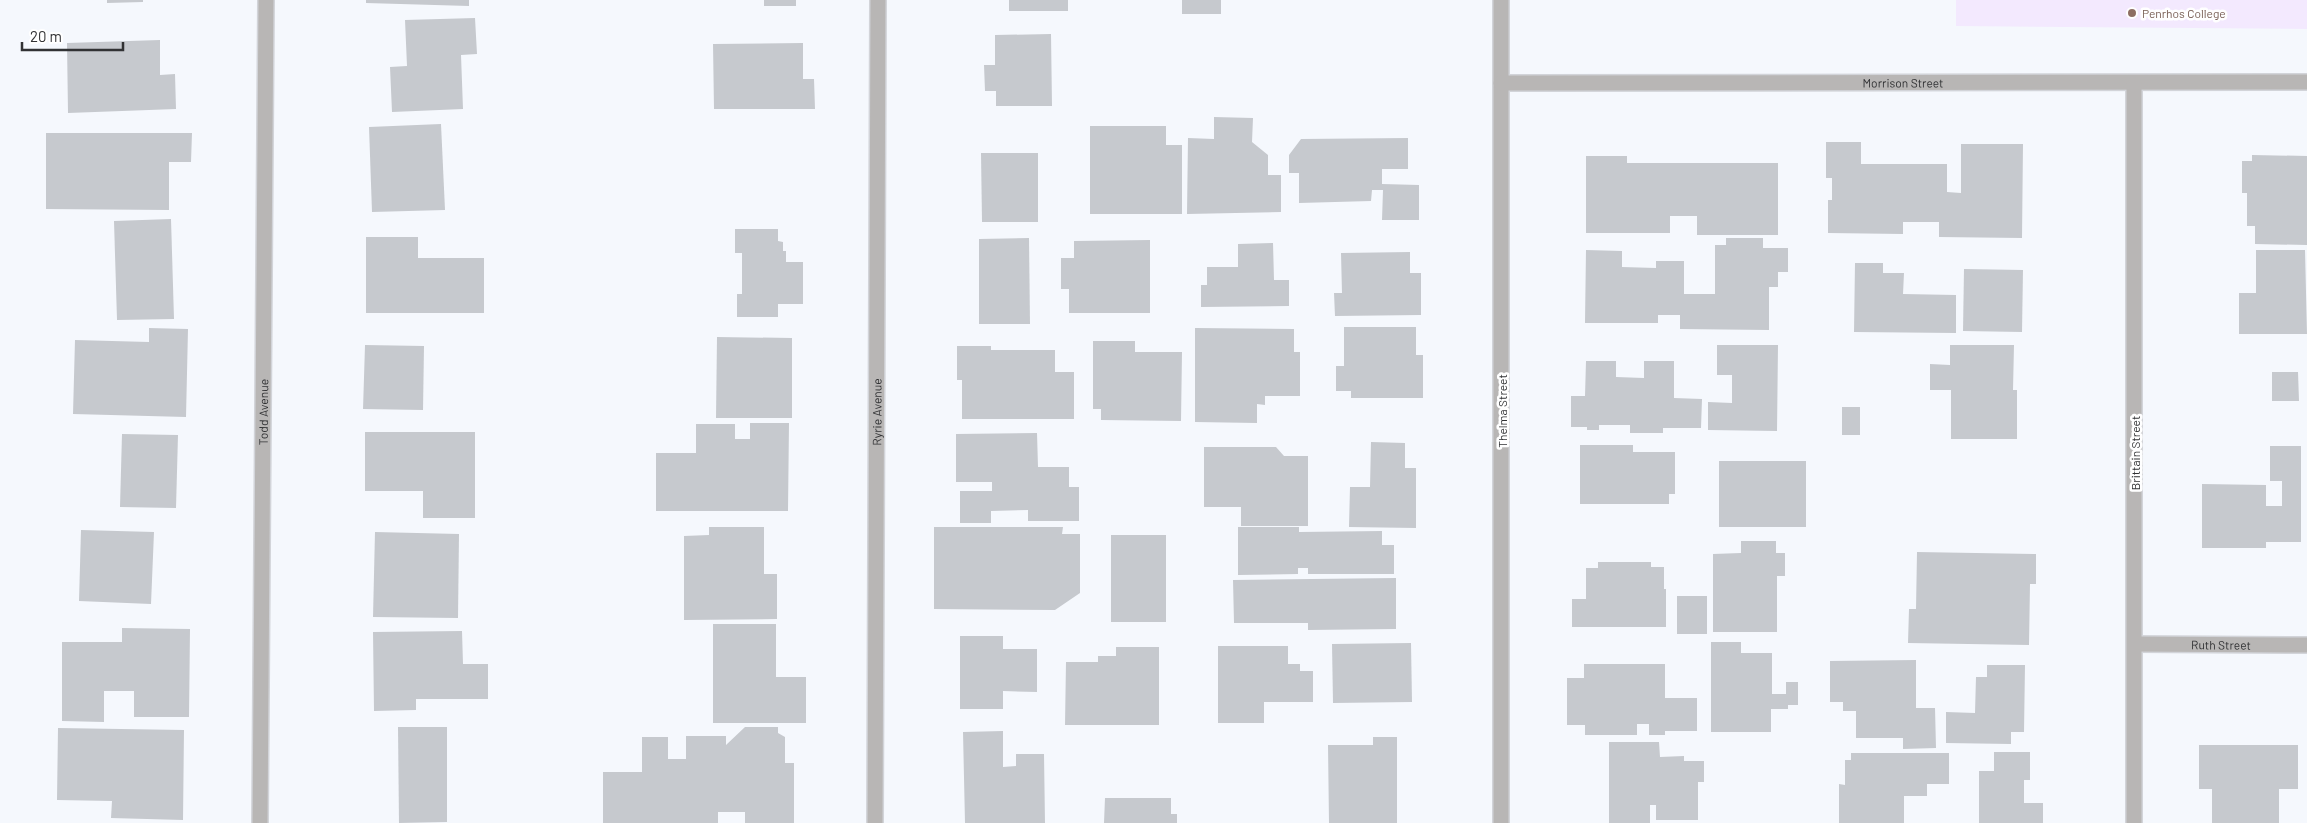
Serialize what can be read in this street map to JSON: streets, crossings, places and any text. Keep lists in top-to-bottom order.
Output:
{
  "streets": {
    "street": [
      "Morrison Street",
      "Todd Avenue",
      "Thelma Street",
      "Ryrie Avenue",
      "Brittain Street",
      "Ruth Street"
    ]
  },
  "crossings": [
    ["Morrison Street", "Thelma Street"],
    ["Morrison Street", "Brittain Street"],
    ["Brittain Street", "Ruth Street"]
  ],
  "places": ["Penrhos College"],
  "scale_bar": "20 m"
}
